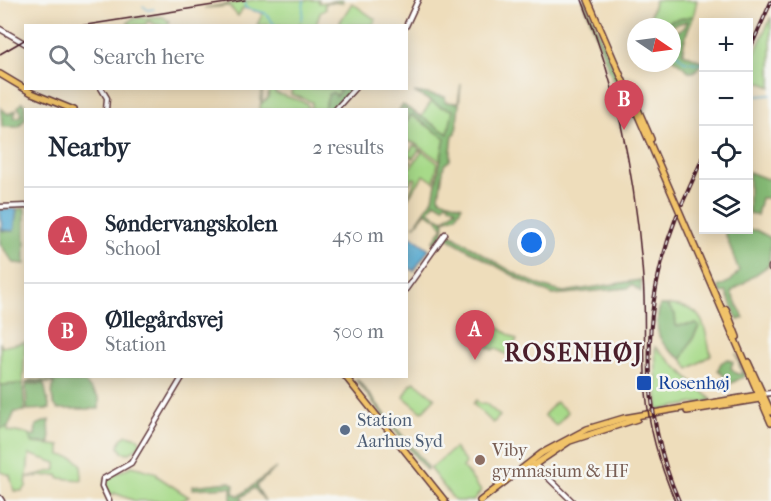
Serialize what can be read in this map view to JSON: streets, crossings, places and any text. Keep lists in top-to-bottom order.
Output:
{
  "districts": ["ROSENHØJ"],
  "places": {
    "transit": ["Rosenhøj"],
    "other": ["Station Aarhus Syd", "Viby gymnasium & HF"]
  },
  "north": "right",
  "page": {
    "map_buttons": ["+", "−"],
    "search": "Search here",
    "pins": ["B", "A"],
    "heading": ["Nearby", "2 results"],
    "list": [
      {
        "mark": "A",
        "name": "Søndervangskolen",
        "note": "School",
        "value": "450 m"
      },
      {
        "mark": "B",
        "name": "Øllegårdsvej",
        "note": "Station",
        "value": "500 m"
      }
    ]
  }
}
